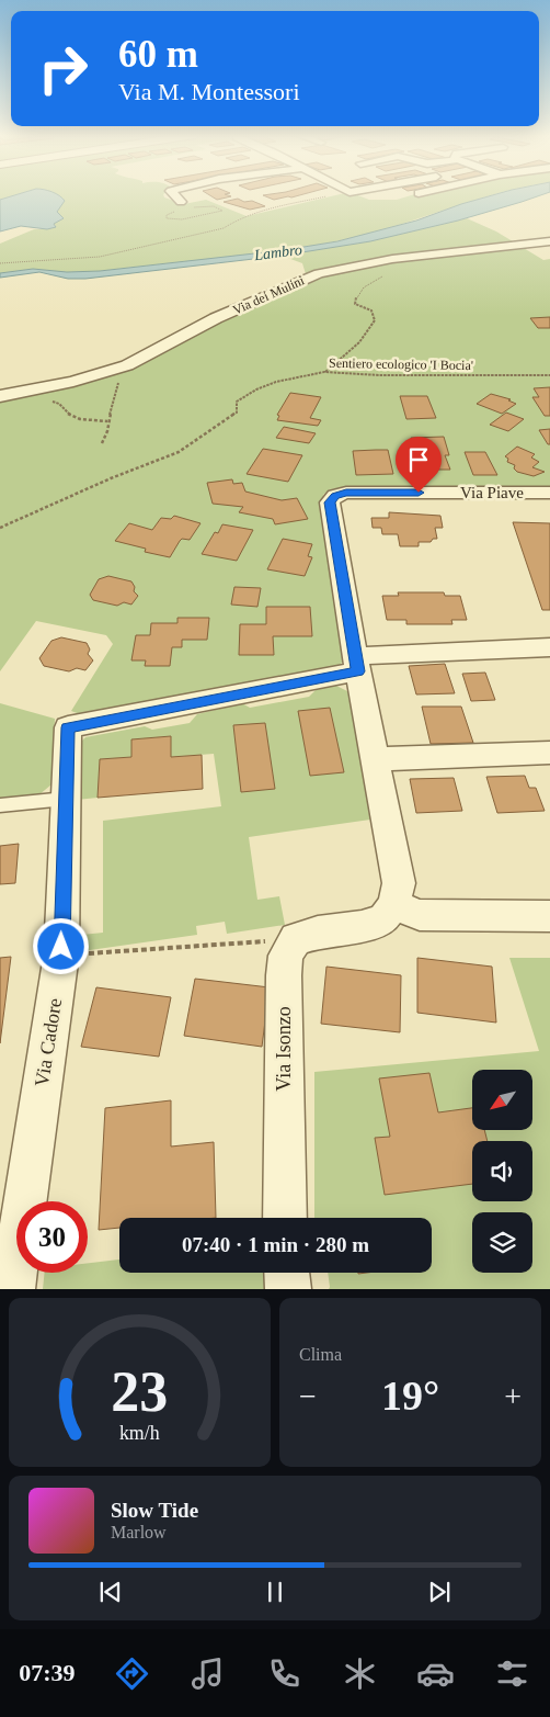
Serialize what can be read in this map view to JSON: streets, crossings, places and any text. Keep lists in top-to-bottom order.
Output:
{
  "streets": {
    "street": [
      "Via dei Mulini",
      "Via Piave",
      "Via Cadore",
      "Via Isonzo"
    ],
    "path": ["Sentiero ecologico 'I Bocia'"]
  },
  "crossings": [
    ["Via Piave", "Via Cadore"]
  ],
  "water": ["Lambro"],
  "north": "bottom left",
  "page": {
    "turn": ["60 m", "Via M. Montessori"],
    "limit": "30",
    "trip": "07:40 · 1 min · 280 m",
    "tile": "Clima",
    "heat": ["−", "19°", "+"],
    "song": ["Slow Tide", "Marlow"],
    "tabs": "07:39",
    "gauge": ["23", "km/h"]
  }
}
